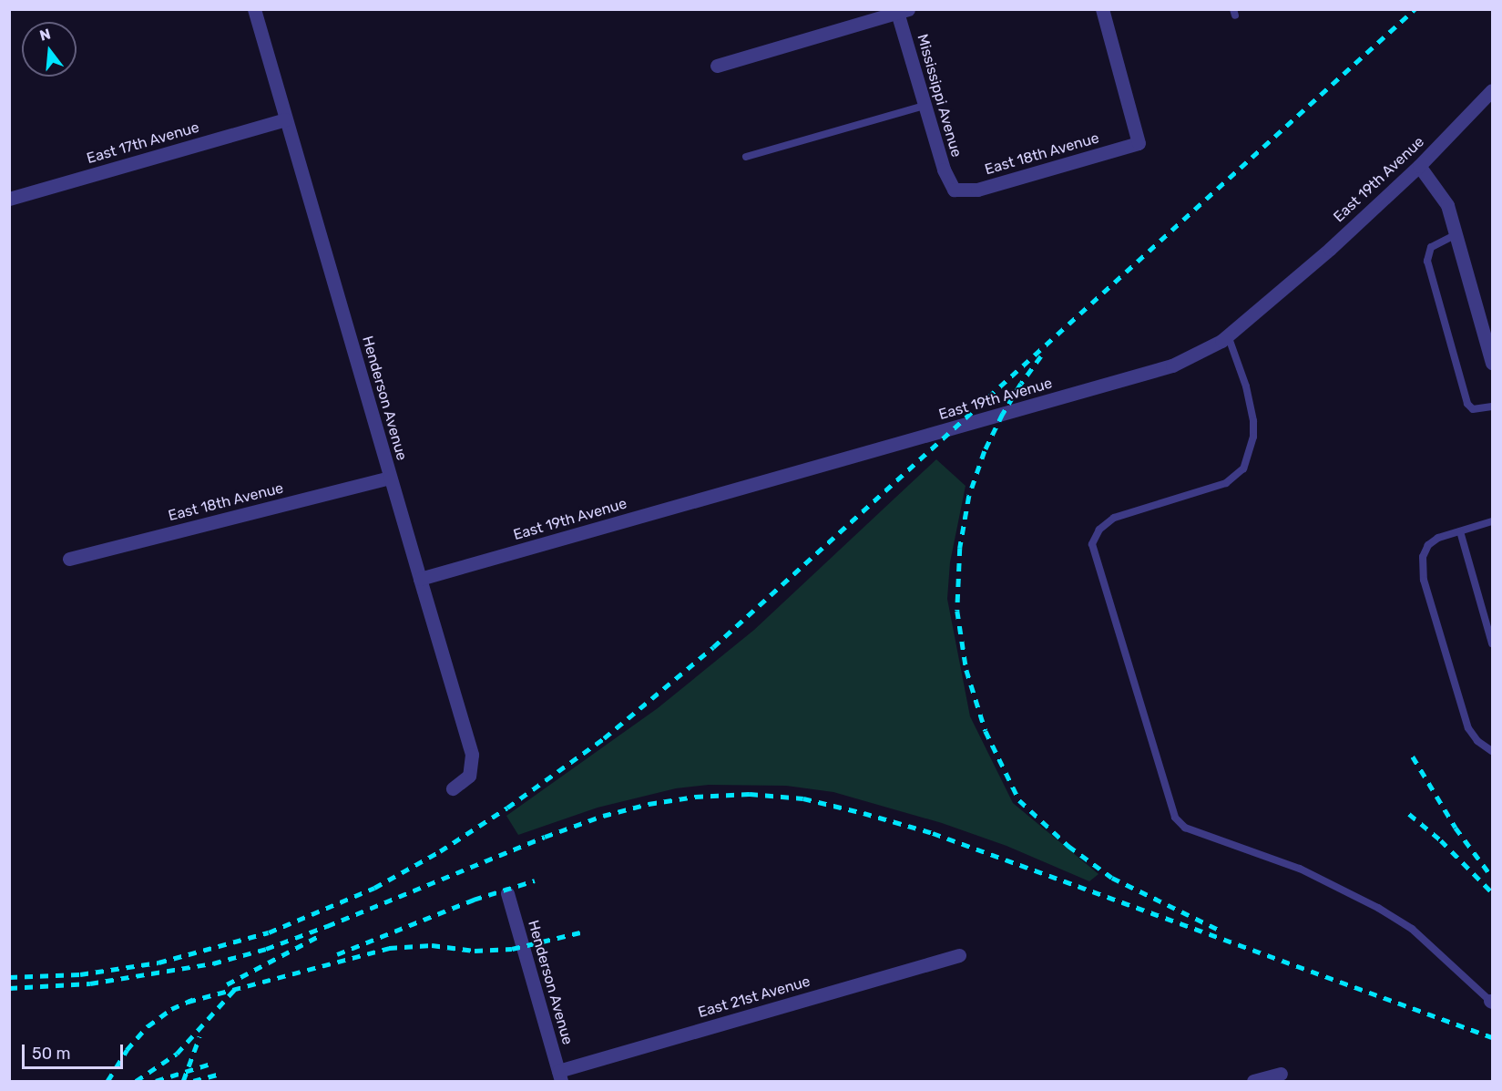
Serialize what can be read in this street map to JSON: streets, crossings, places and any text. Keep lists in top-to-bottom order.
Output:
{
  "streets": {
    "street": [
      "Mississippi Avenue",
      "East 17th Avenue",
      "East 18th Avenue",
      "East 19th Avenue",
      "Henderson Avenue",
      "East 21st Avenue"
    ]
  },
  "crossings": [
    ["Mississippi Avenue", "East 18th Avenue"],
    ["East 17th Avenue", "Henderson Avenue"],
    ["East 18th Avenue", "Henderson Avenue"],
    ["East 19th Avenue", "Henderson Avenue"],
    ["Henderson Avenue", "East 21st Avenue"]
  ],
  "scale_bar": "50 m",
  "north": "top"
}
